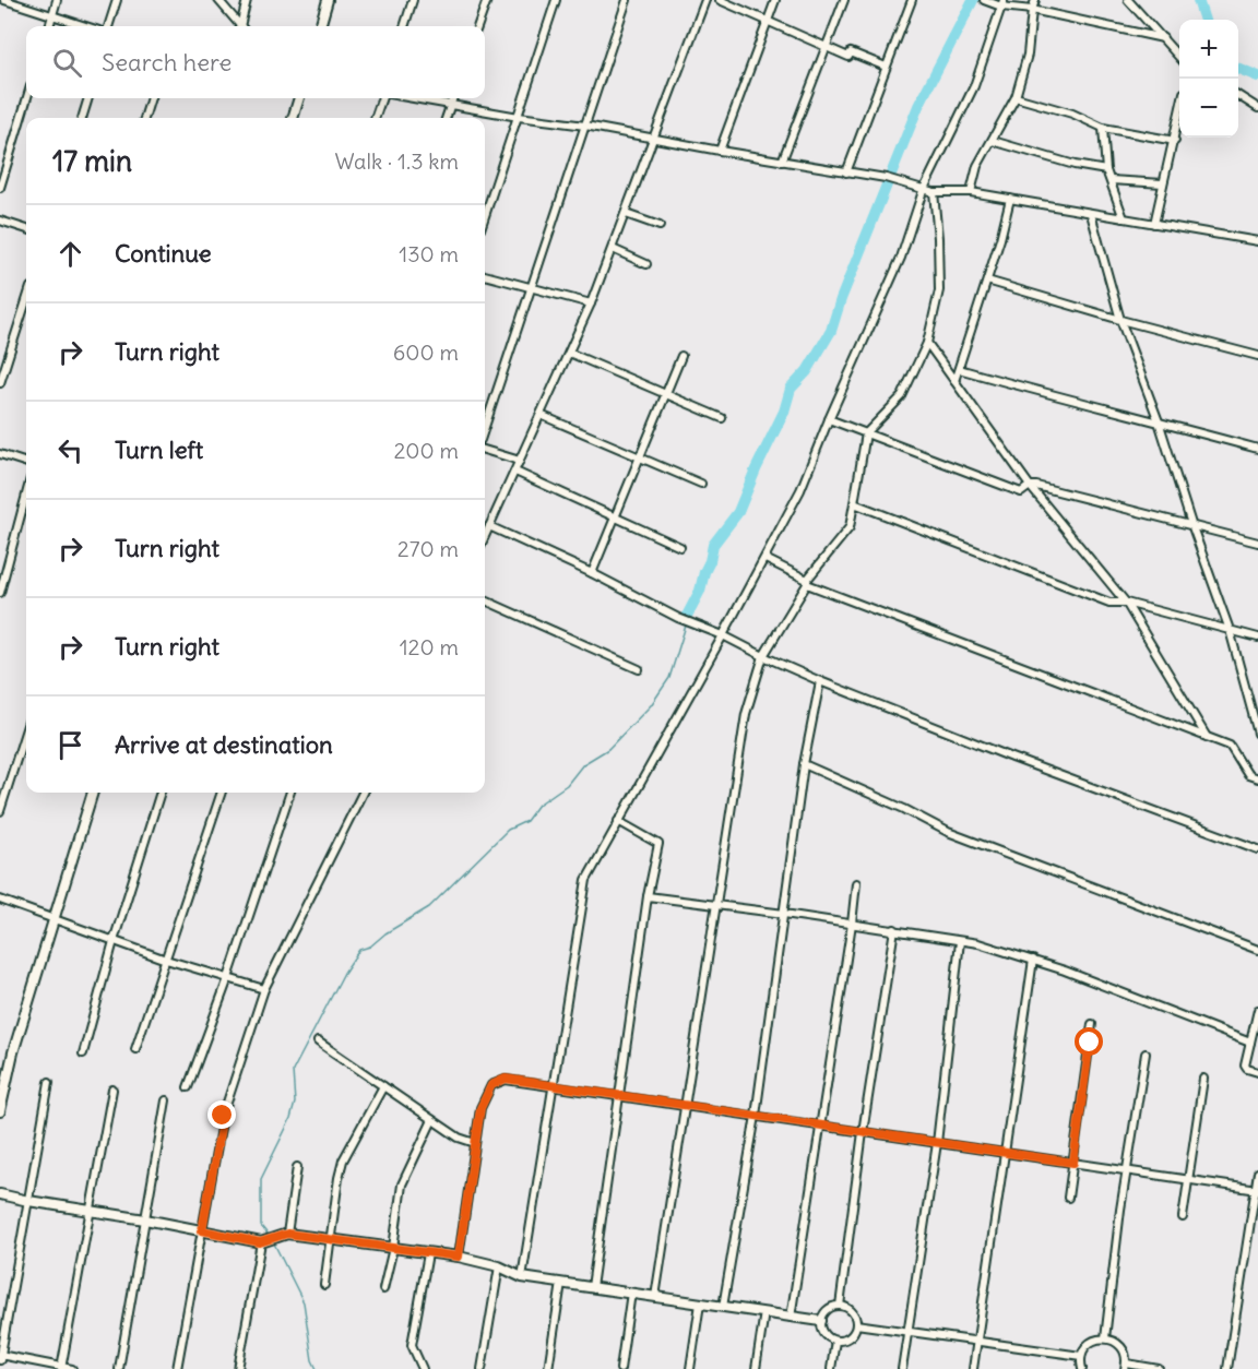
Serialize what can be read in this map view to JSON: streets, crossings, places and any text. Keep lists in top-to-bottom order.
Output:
{
  "page": {
    "map_buttons": ["+", "−"],
    "search": "Search here",
    "heading": ["17 min", "Walk · 1.3 km"],
    "list": [
      ["Continue", "130 m"],
      ["Turn right", "600 m"],
      ["Turn left", "200 m"],
      ["Turn right", "270 m"],
      ["Turn right", "120 m"],
      "Arrive at destination"
    ]
  }
}
